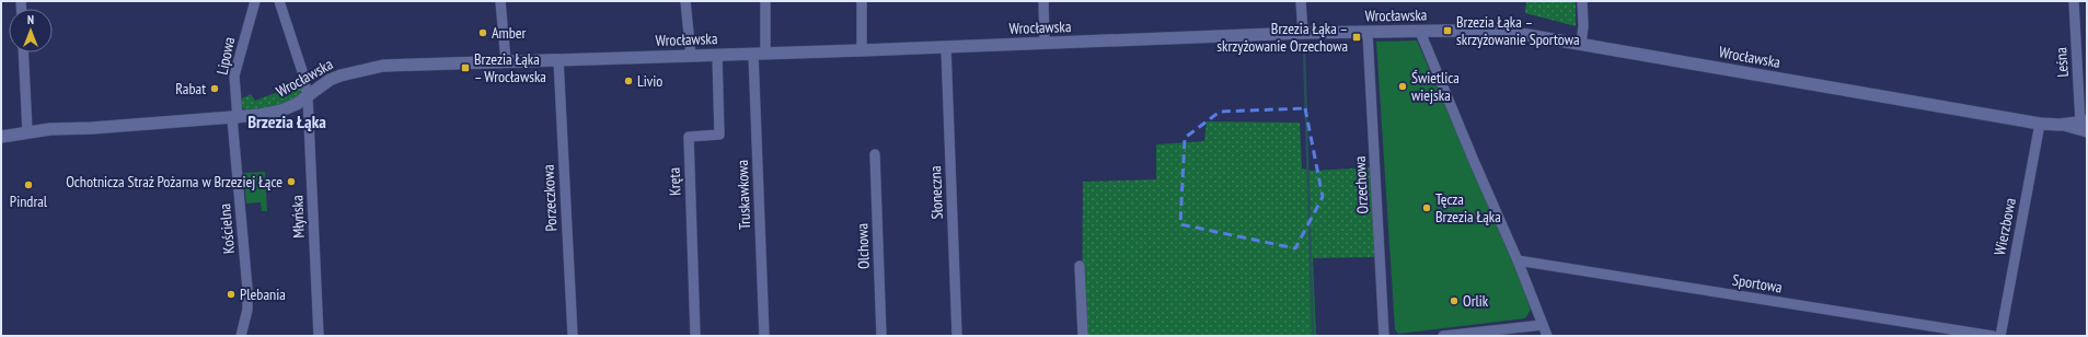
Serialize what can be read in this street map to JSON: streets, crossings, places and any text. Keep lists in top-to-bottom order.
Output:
{
  "streets": {
    "street": [
      "Wrocławska",
      "Lipowa",
      "Leśna",
      "Kręta",
      "Orzechowa",
      "Słoneczna",
      "Truskawkowa",
      "Porzeczkowa",
      "Młyńska",
      "Wierzbowa",
      "Kościelna",
      "Olchowa",
      "Sportowa"
    ]
  },
  "crossings": [
    ["Wrocławska", "Lipowa"],
    ["Wrocławska", "Leśna"],
    ["Wrocławska", "Kręta"],
    ["Wrocławska", "Orzechowa"],
    ["Wrocławska", "Słoneczna"],
    ["Wrocławska", "Truskawkowa"],
    ["Wrocławska", "Porzeczkowa"],
    ["Wrocławska", "Młyńska"],
    ["Wrocławska", "Wierzbowa"],
    ["Wrocławska", "Kościelna"],
    ["Lipowa", "Kościelna"]
  ],
  "districts": ["Brzezia Łąka"],
  "places": {
    "transit": ["Brzezia Łąka – skrzyżowanie Sportowa", "Brzezia Łąka – skrzyżowanie Orzechowa", "Brzezia Łąka – Wrocławska"],
    "other": [
      "Amber",
      "Livio",
      "Świetlica wiejska",
      "Rabat",
      "Ochotnicza Straż Pożarna w Brzeziej Łące",
      "Pindral",
      "Tęcza Brzezia Łąka",
      "Plebania",
      "Orlik"
    ]
  },
  "north": "top"
}
